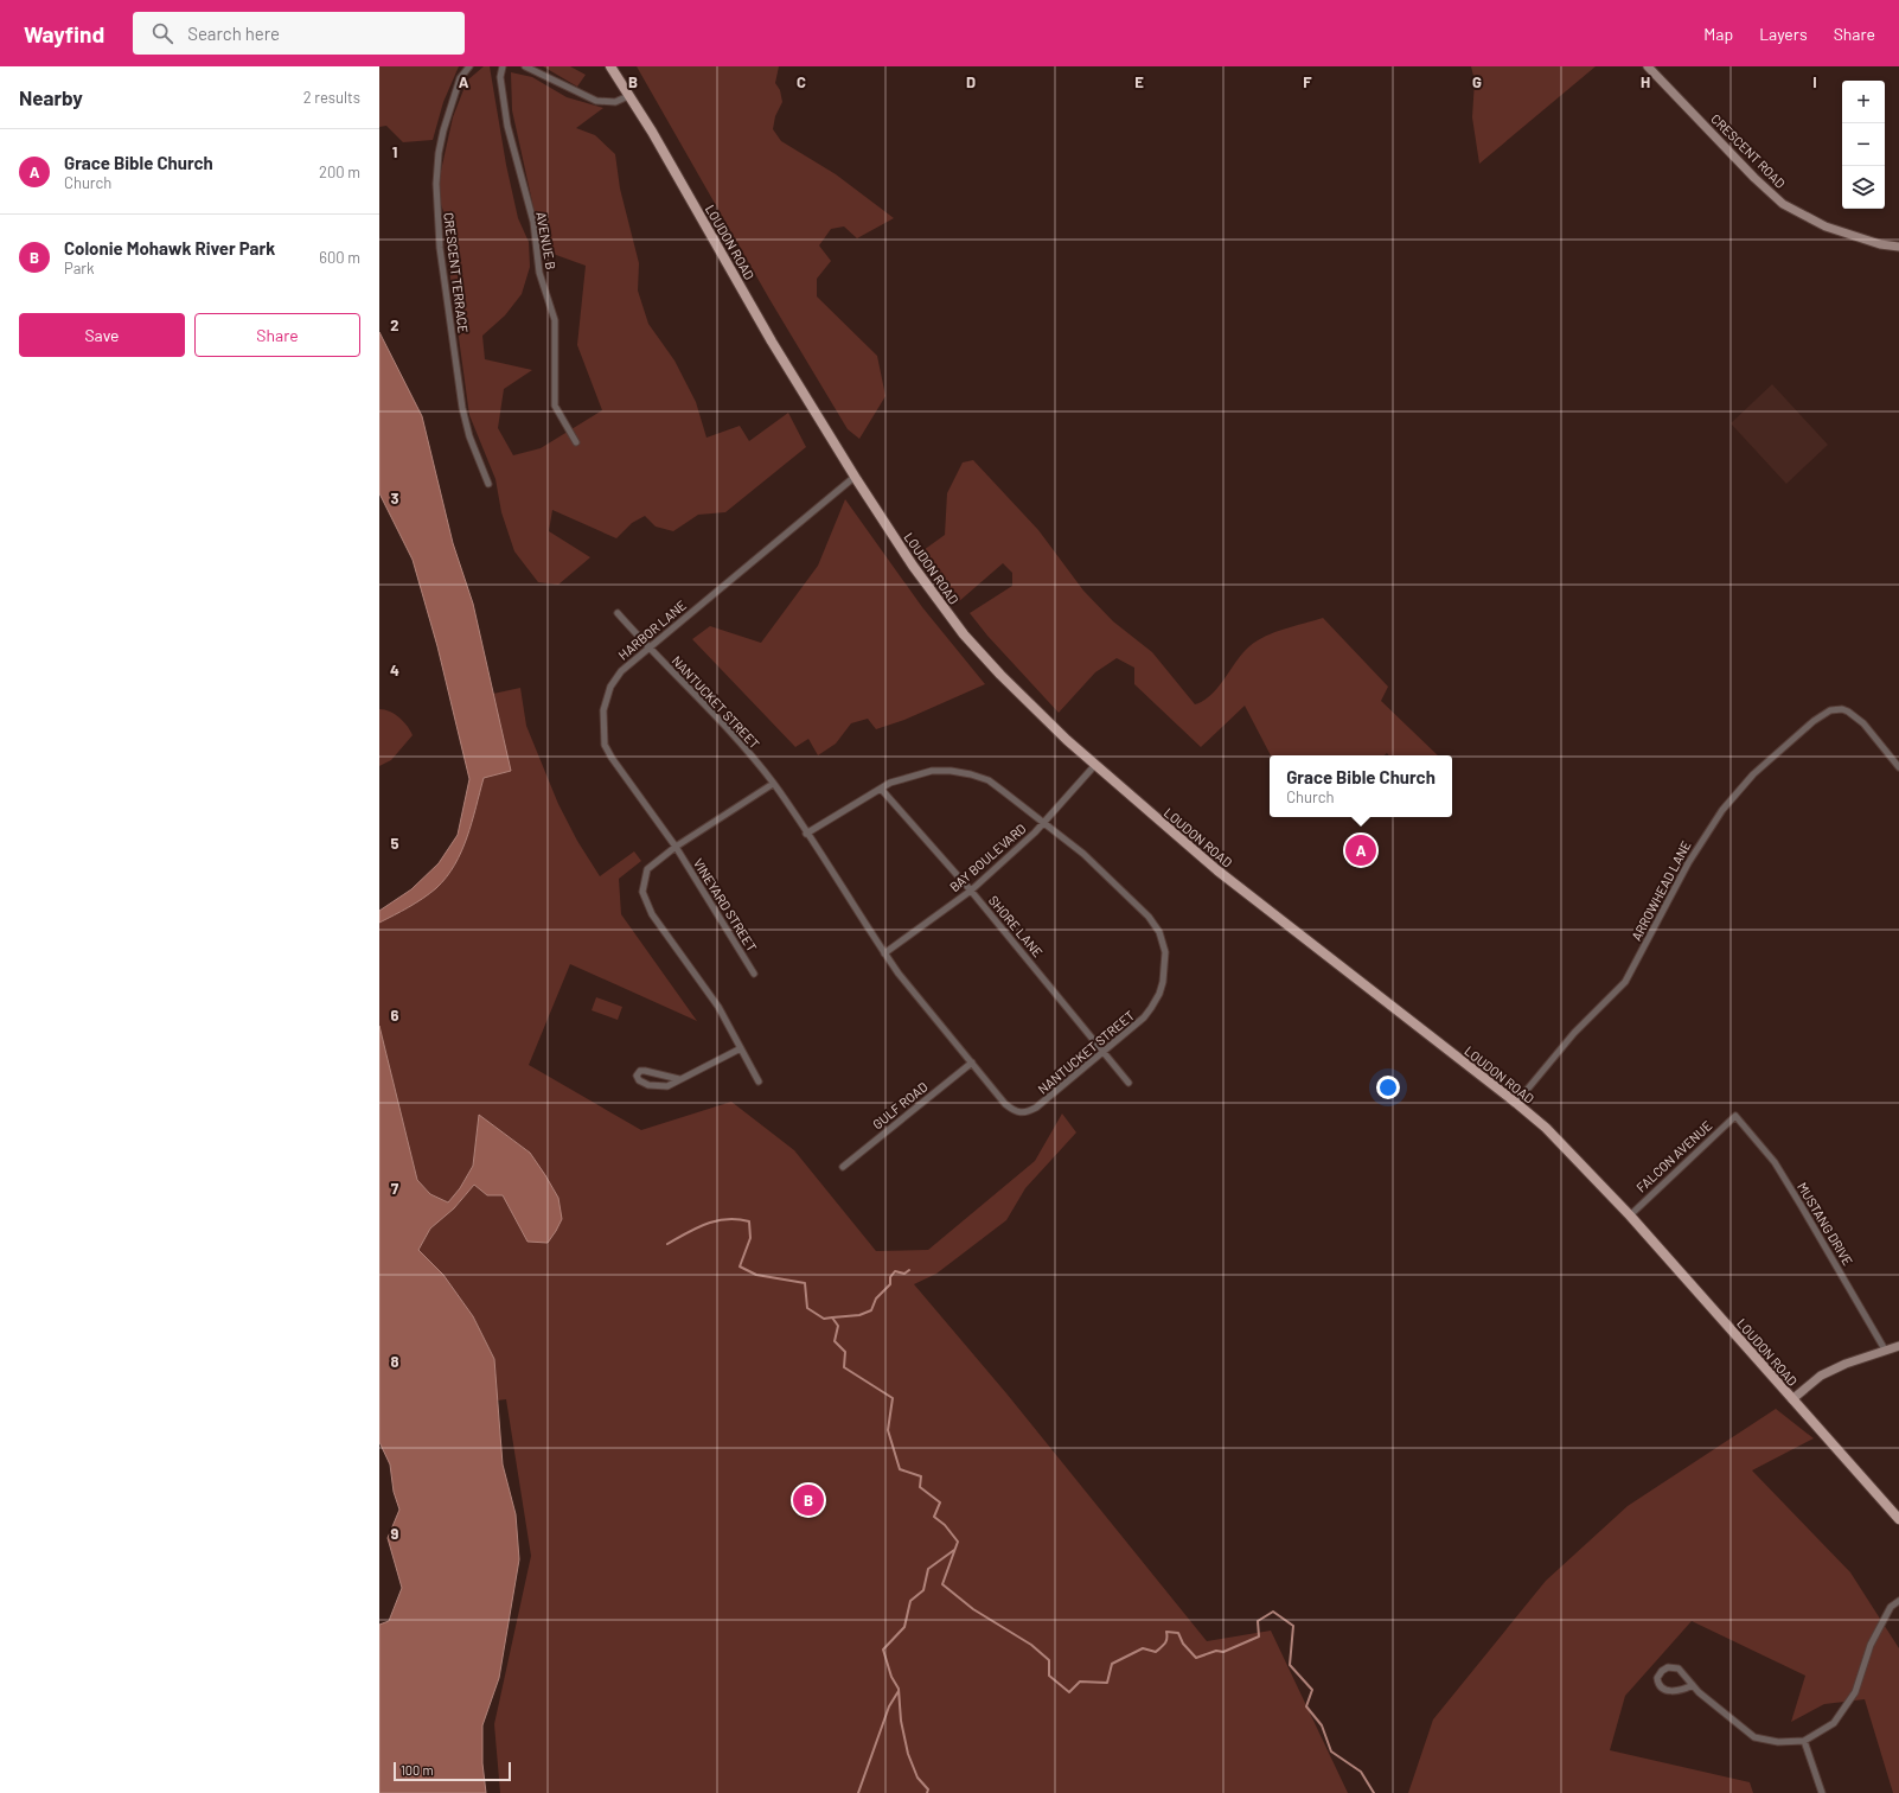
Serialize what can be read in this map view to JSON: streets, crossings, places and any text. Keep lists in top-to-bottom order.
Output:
{
  "streets": {
    "main road": ["LOUDON ROAD"],
    "street": [
      "CRESCENT ROAD",
      "AVENUE B",
      "CRESCENT TERRACE",
      "HARBOR LANE",
      "NANTUCKET STREET",
      "BAY BOULEVARD",
      "ARROWHEAD LANE",
      "VINEYARD STREET",
      "SHORE LANE",
      "GULF ROAD",
      "FALCON AVENUE",
      "MUSTANG DRIVE"
    ]
  },
  "crossings": [
    ["LOUDON ROAD", "HARBOR LANE"],
    ["LOUDON ROAD", "BAY BOULEVARD"],
    ["LOUDON ROAD", "ARROWHEAD LANE"],
    ["LOUDON ROAD", "FALCON AVENUE"],
    ["HARBOR LANE", "NANTUCKET STREET"],
    ["HARBOR LANE", "VINEYARD STREET"],
    ["NANTUCKET STREET", "BAY BOULEVARD"],
    ["NANTUCKET STREET", "SHORE LANE"],
    ["NANTUCKET STREET", "GULF ROAD"],
    ["BAY BOULEVARD", "SHORE LANE"],
    ["FALCON AVENUE", "MUSTANG DRIVE"]
  ],
  "scale_bar": "100 m",
  "page": {
    "header": "Wayfind",
    "search": "Search here",
    "nav": ["Map", "Layers", "Share"],
    "heading": ["Nearby", "2 results"],
    "map_buttons": ["+", "−"],
    "list": [
      {
        "mark": "A",
        "name": "Grace Bible Church",
        "note": "Church",
        "value": "200 m"
      },
      {
        "mark": "B",
        "name": "Colonie Mohawk River Park",
        "note": "Park",
        "value": "600 m"
      }
    ],
    "buttons": ["Save", "Share"],
    "popup": ["Grace Bible Church", "Church"],
    "pins": ["A", "B"],
    "scale": "100 m"
  },
  "grid": {
    "columns": [
      "A",
      "B",
      "C",
      "D",
      "E",
      "F",
      "G",
      "H",
      "I"
    ],
    "rows": [
      "1",
      "2",
      "3",
      "4",
      "5",
      "6",
      "7",
      "8",
      "9"
    ]
  }
}
